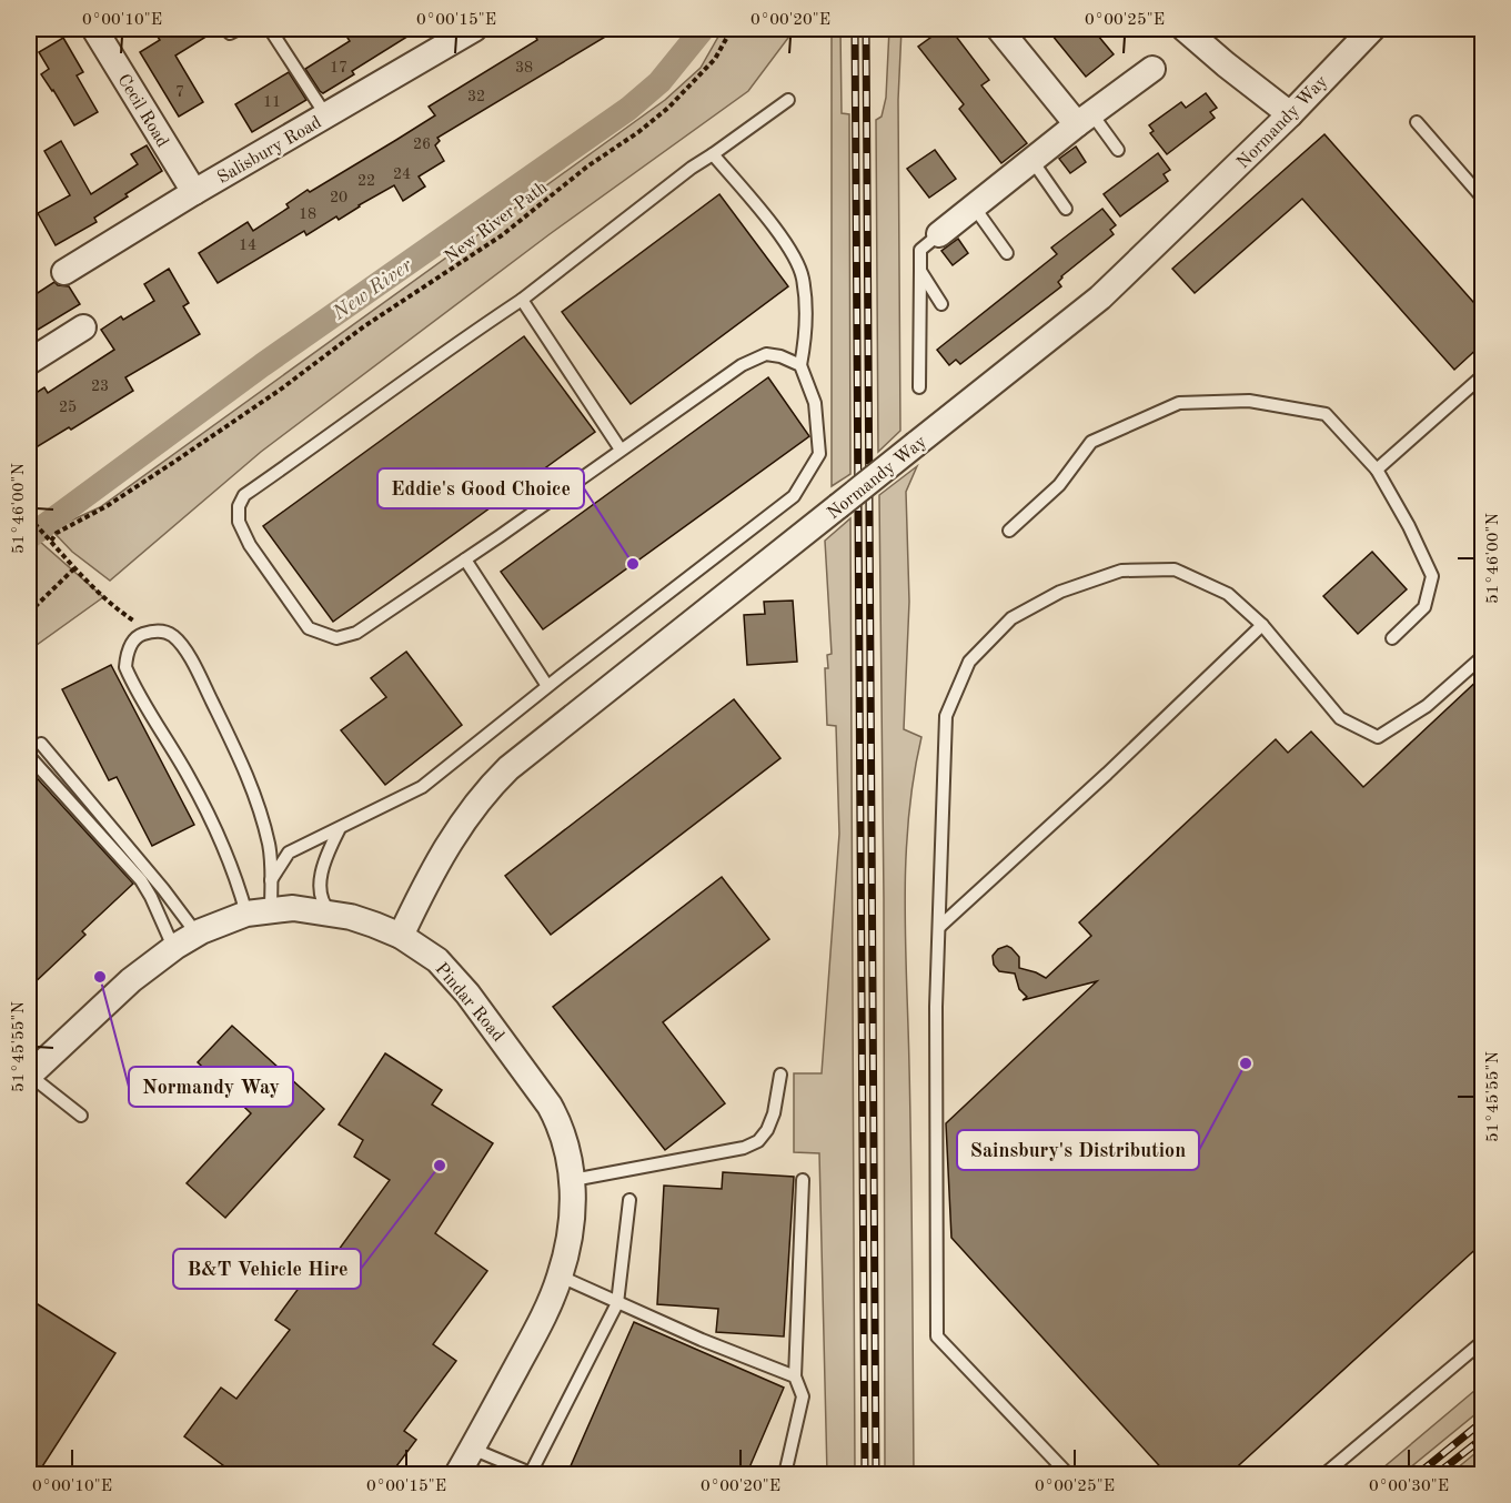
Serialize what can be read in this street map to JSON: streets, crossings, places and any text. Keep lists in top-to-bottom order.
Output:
{
  "streets": {
    "street": [
      "Cecil Road",
      "Normandy Way",
      "Salisbury Road",
      "Pindar Road"
    ],
    "path": ["New River Path"]
  },
  "crossings": [
    ["Cecil Road", "Salisbury Road"],
    ["Normandy Way", "Pindar Road"]
  ],
  "water": ["New River"],
  "places": [
    "Eddie's Good Choice",
    "Normandy Way",
    "Sainsbury's Distribution",
    "B&T Vehicle Hire"
  ],
  "house_numbers": [
    "17",
    "38",
    "7",
    "32",
    "11",
    "26",
    "24",
    "22",
    "20",
    "18",
    "14",
    "23",
    "25"
  ],
  "coordinates": [
    "0°00'10\"E",
    "0°00'15\"E",
    "0°00'20\"E",
    "0°00'25\"E",
    "51°46'00\"N",
    "51°45'55\"N",
    "0°00'30\"E"
  ]
}
